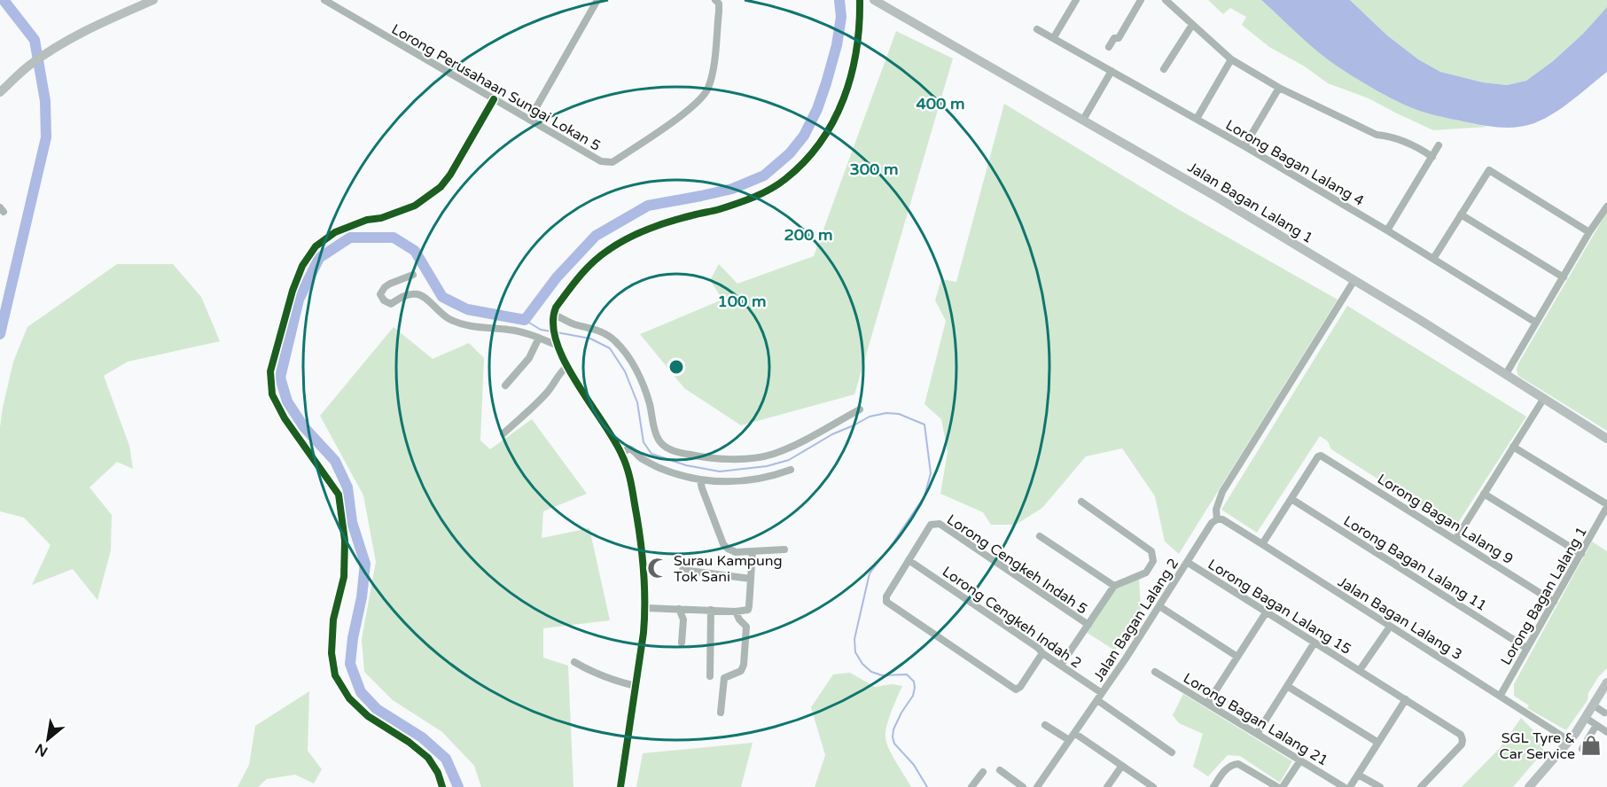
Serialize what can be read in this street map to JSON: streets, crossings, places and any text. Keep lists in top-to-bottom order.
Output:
{
  "streets": {
    "main road": ["Jalan Bagan Lalang 1"],
    "street": [
      "Lorong Perusahaan Sungai Lokan 5",
      "Lorong Bagan Lalang 4",
      "Lorong Bagan Lalang 9",
      "Lorong Bagan Lalang 11",
      "Lorong Cengkeh Indah 5",
      "Lorong Bagan Lalang 1",
      "Lorong Bagan Lalang 15",
      "Lorong Cengkeh Indah 2",
      "Jalan Bagan Lalang 3",
      "Jalan Bagan Lalang 2",
      "Lorong Bagan Lalang 21"
    ]
  },
  "crossings": [
    ["Lorong Bagan Lalang 9", "Lorong Bagan Lalang 11"],
    ["Lorong Bagan Lalang 9", "Lorong Bagan Lalang 1"],
    ["Lorong Bagan Lalang 11", "Lorong Bagan Lalang 1"],
    ["Lorong Cengkeh Indah 5", "Lorong Cengkeh Indah 2"],
    ["Lorong Bagan Lalang 1", "Jalan Bagan Lalang 3"],
    ["Lorong Bagan Lalang 15", "Jalan Bagan Lalang 3"],
    ["Lorong Bagan Lalang 15", "Jalan Bagan Lalang 2"],
    ["Lorong Cengkeh Indah 2", "Jalan Bagan Lalang 2"],
    ["Jalan Bagan Lalang 3", "Jalan Bagan Lalang 2"]
  ],
  "places": {
    "mosque": ["Surau Kampung Tok Sani"],
    "shop": ["SGL Tyre & Car Service"]
  },
  "north": "bottom left",
  "rings": [
    "400 m",
    "300 m",
    "200 m",
    "100 m"
  ]
}
